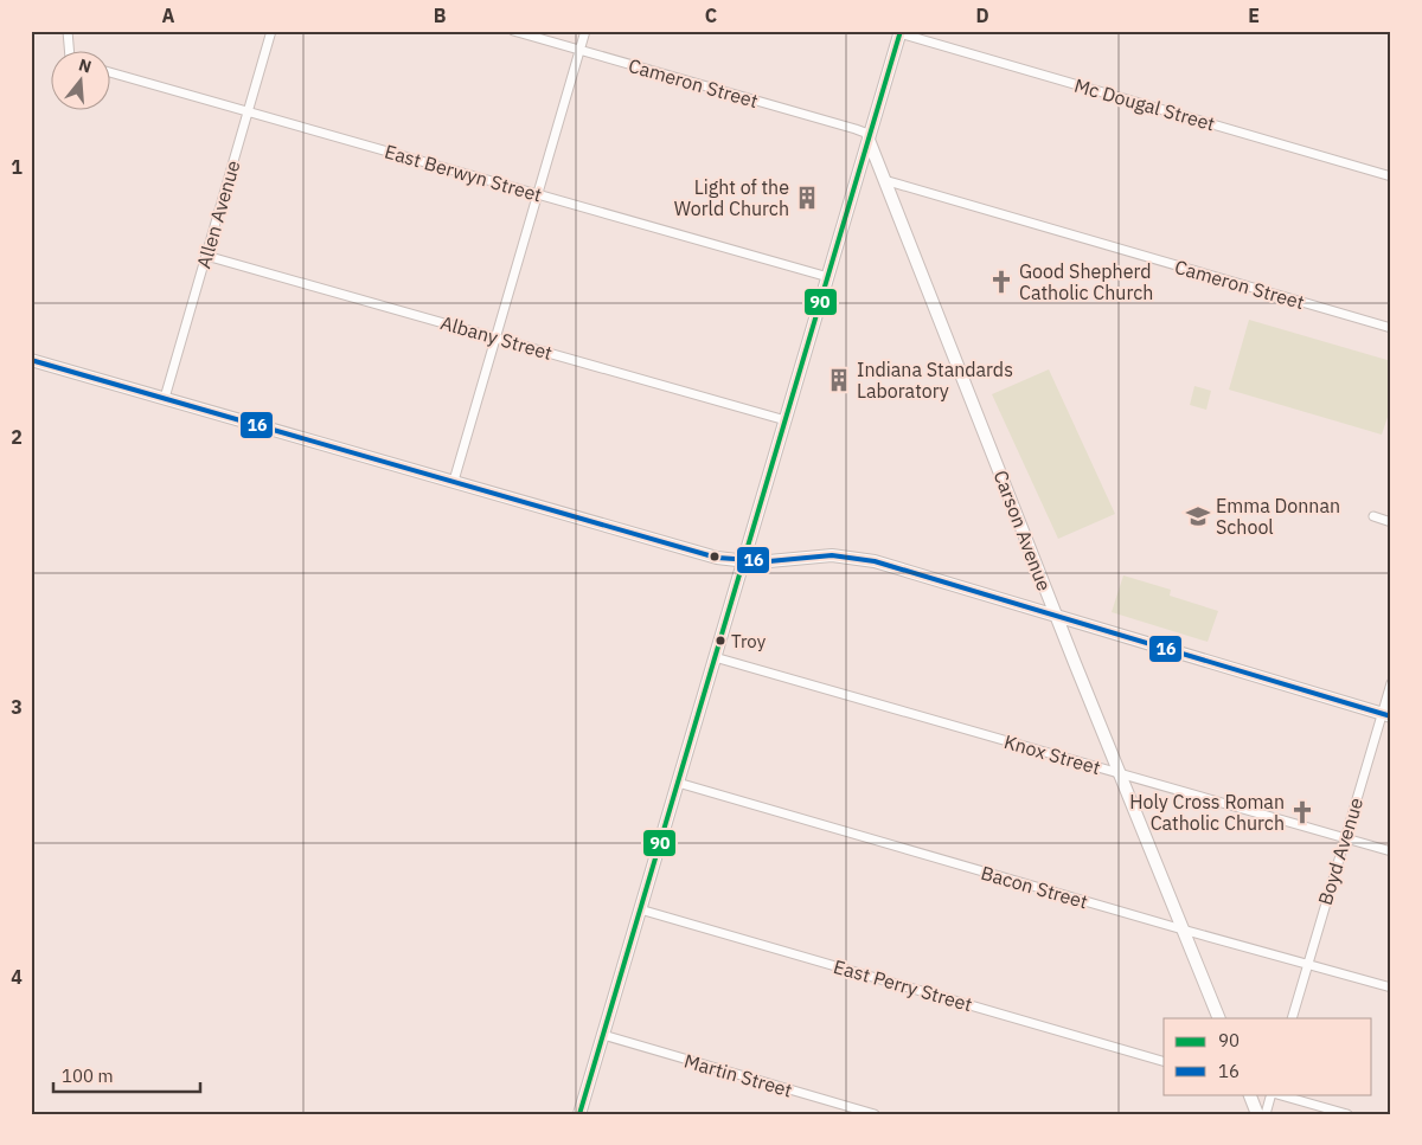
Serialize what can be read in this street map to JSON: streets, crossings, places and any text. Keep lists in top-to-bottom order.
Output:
{
  "streets": {
    "main road": ["Carson Avenue"],
    "street": [
      "Cameron Street",
      "Mc Dougal Street",
      "East Berwyn Street",
      "Allen Avenue",
      "Albany Street",
      "Knox Street",
      "Boyd Avenue",
      "Bacon Street",
      "East Perry Street",
      "Martin Street"
    ]
  },
  "crossings": [
    ["Cameron Street", "Carson Avenue"],
    ["East Berwyn Street", "Allen Avenue"],
    ["Allen Avenue", "Albany Street"],
    ["Carson Avenue", "Knox Street"],
    ["Carson Avenue", "Bacon Street"],
    ["Knox Street", "Boyd Avenue"],
    ["Boyd Avenue", "Bacon Street"]
  ],
  "places": {
    "building": ["Light of the World Church", "Indiana Standards Laboratory"],
    "church": ["Good Shepherd Catholic Church", "Holy Cross Roman Catholic Church"],
    "school or university": ["Emma Donnan School"],
    "other": ["Troy"]
  },
  "lines": ["transit line 90", "transit line 16"],
  "legend": ["90", "16"],
  "scale_bar": "100 m",
  "north": "top",
  "grid": {
    "columns": [
      "A",
      "B",
      "C",
      "D",
      "E"
    ],
    "rows": [
      "1",
      "2",
      "3",
      "4"
    ]
  }
}
